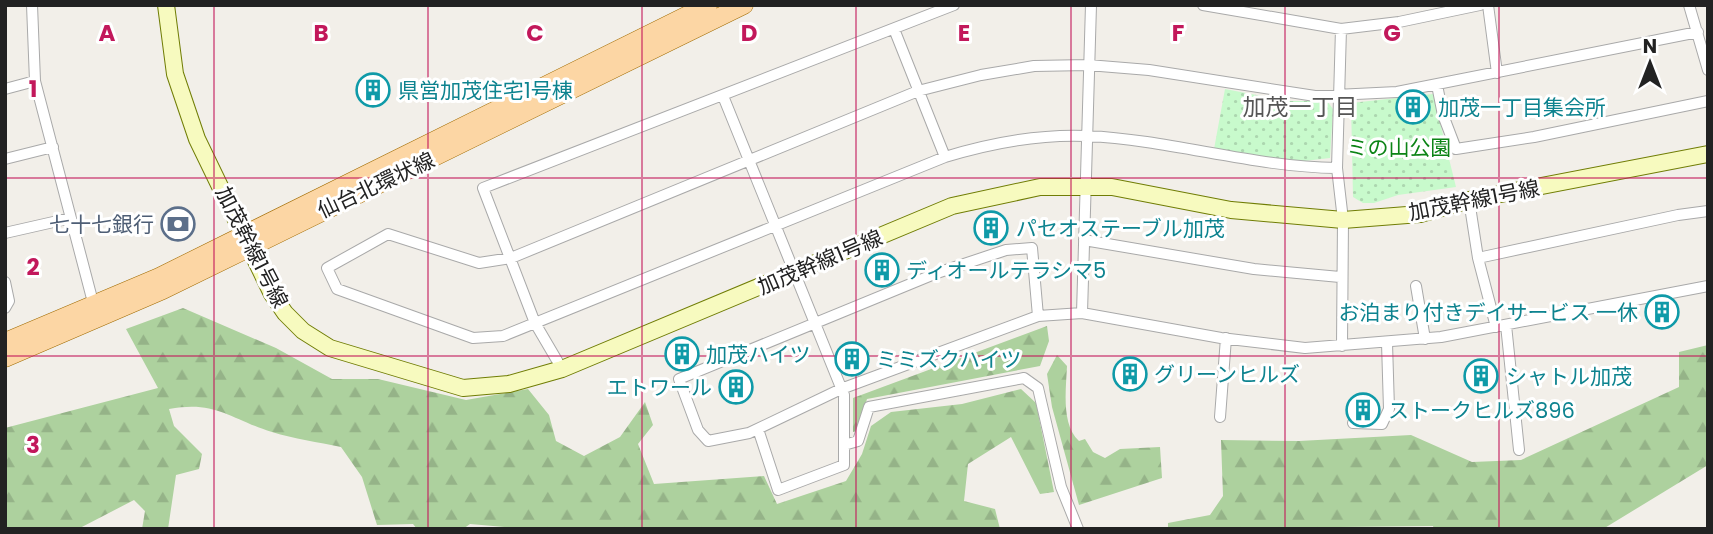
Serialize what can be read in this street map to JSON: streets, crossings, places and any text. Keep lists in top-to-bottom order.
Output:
{
  "streets": {
    "main road": ["仙台北環状線"],
    "street": ["加茂幹線1号線"]
  },
  "crossings": [
    ["仙台北環状線", "加茂幹線1号線"]
  ],
  "districts": ["加茂一丁目"],
  "parks": ["ミの山公園"],
  "places": {
    "building": [
      "県営加茂住宅1号棟",
      "加茂一丁目集会所",
      "パセオステーブル加茂",
      "ディオールテラシマ5",
      "お泊まり付きデイサービス 一休",
      "加茂ハイツ",
      "ミミズクハイツ",
      "グリーンヒルズ",
      "シャトル加茂",
      "エトワール",
      "ストークヒルズ896"
    ],
    "bank": ["七十七銀行"]
  },
  "north": "top",
  "grid": {
    "columns": [
      "A",
      "B",
      "C",
      "D",
      "E",
      "F",
      "G"
    ],
    "rows": ["1", "2", "3"]
  }
}
